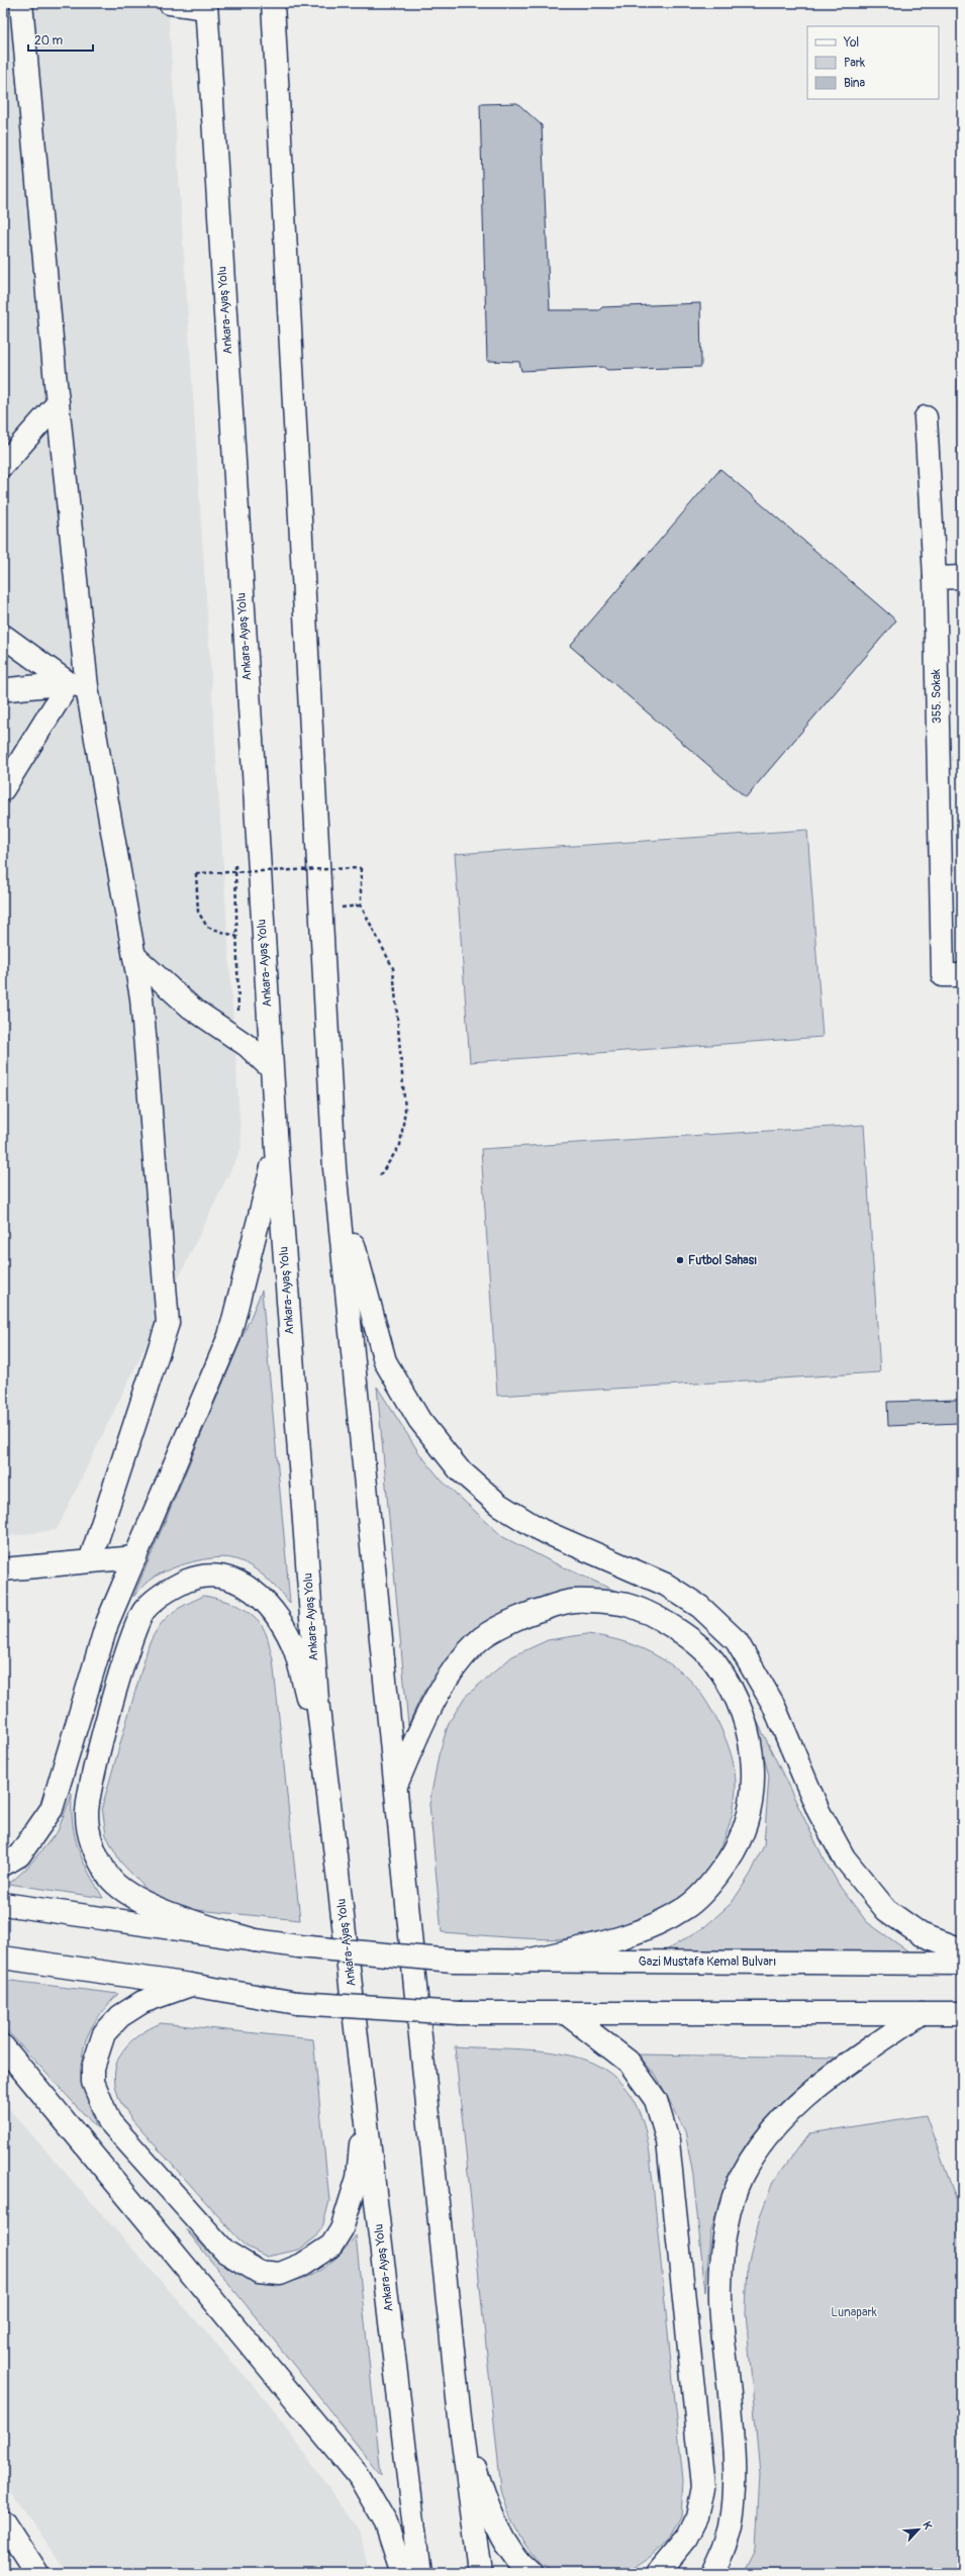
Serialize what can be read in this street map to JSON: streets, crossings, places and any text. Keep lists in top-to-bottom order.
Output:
{
  "streets": {
    "main road": ["Ankara-Ayaş Yolu", "355. Sokak", "Gazi Mustafa Kemal Bulvarı"]
  },
  "parks": ["Lunapark"],
  "places": ["Futbol Sahası"],
  "legend": ["Yol", "Park", "Bina"],
  "scale_bar": "20 m",
  "north": "top right"
}
